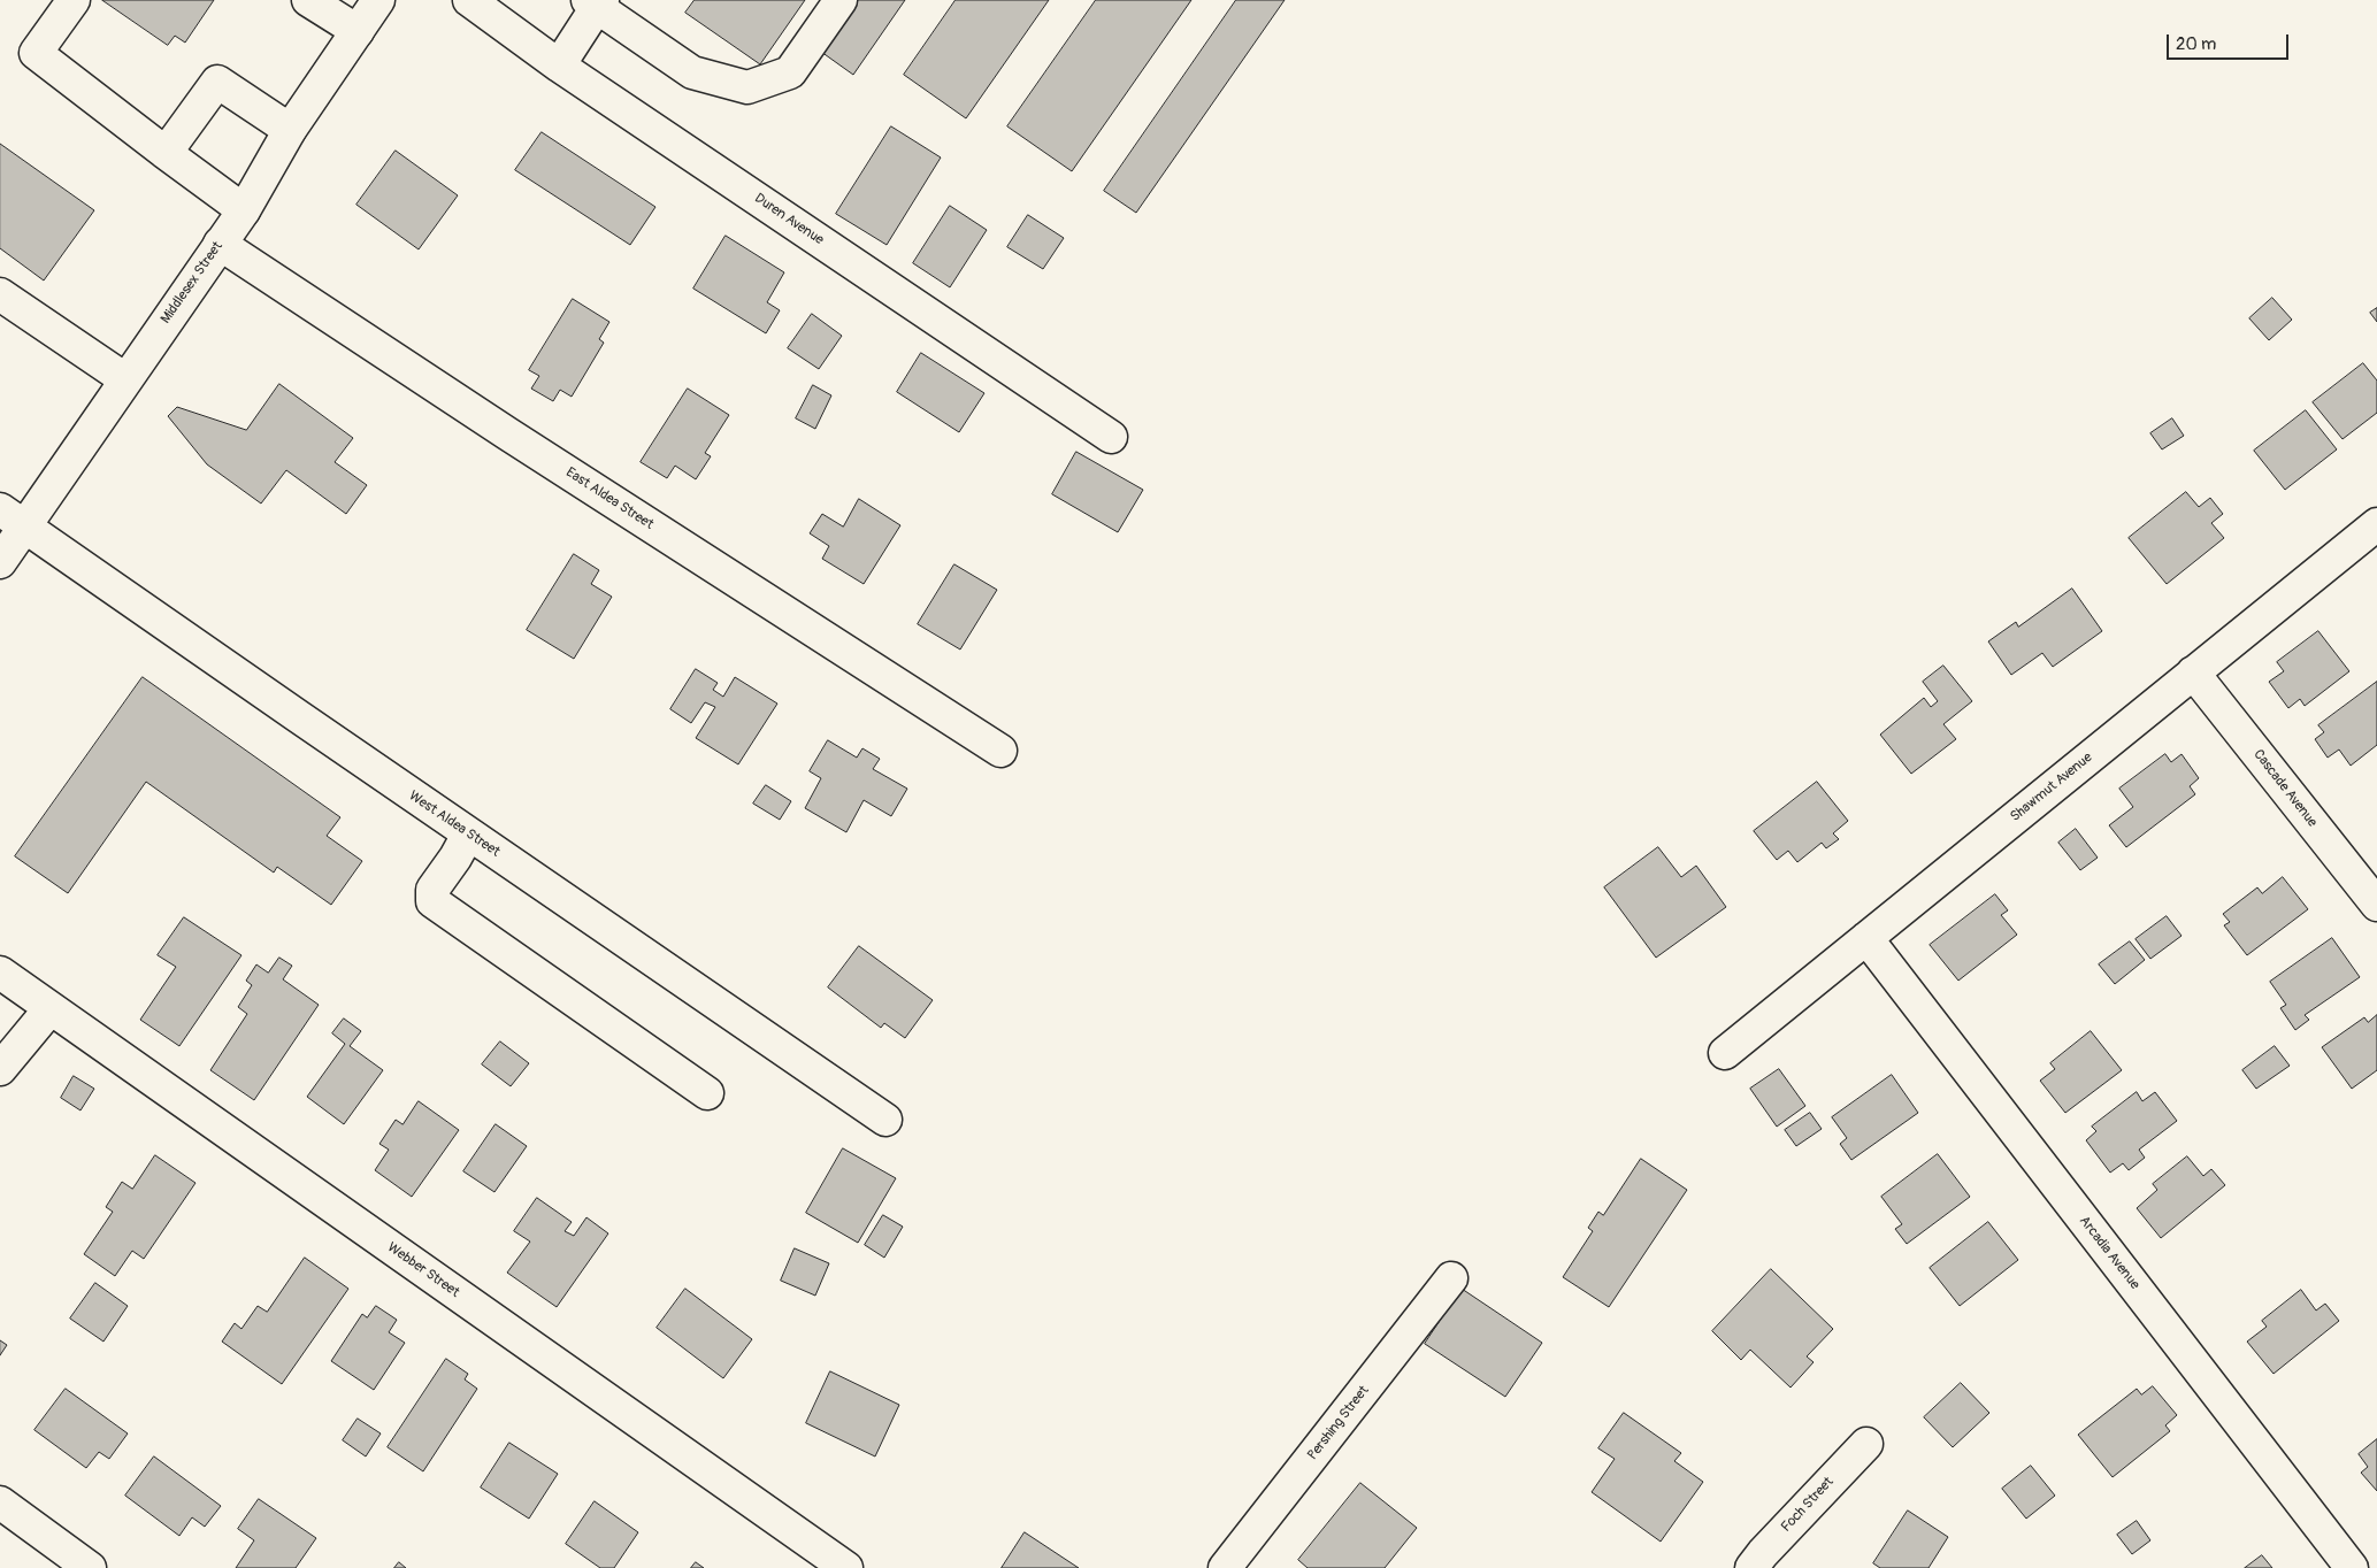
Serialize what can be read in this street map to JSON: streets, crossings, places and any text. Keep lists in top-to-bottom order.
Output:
{
  "streets": {
    "street": [
      "Duren Avenue",
      "Middlesex Street",
      "East Aldea Street",
      "Shawmut Avenue",
      "Cascade Avenue",
      "West Aldea Street",
      "Arcadia Avenue",
      "Webber Street",
      "Pershing Street",
      "Foch Street"
    ]
  },
  "crossings": [
    ["Middlesex Street", "East Aldea Street"],
    ["Middlesex Street", "West Aldea Street"],
    ["Shawmut Avenue", "Cascade Avenue"],
    ["Shawmut Avenue", "Arcadia Avenue"]
  ],
  "scale_bar": "20 m"
}
